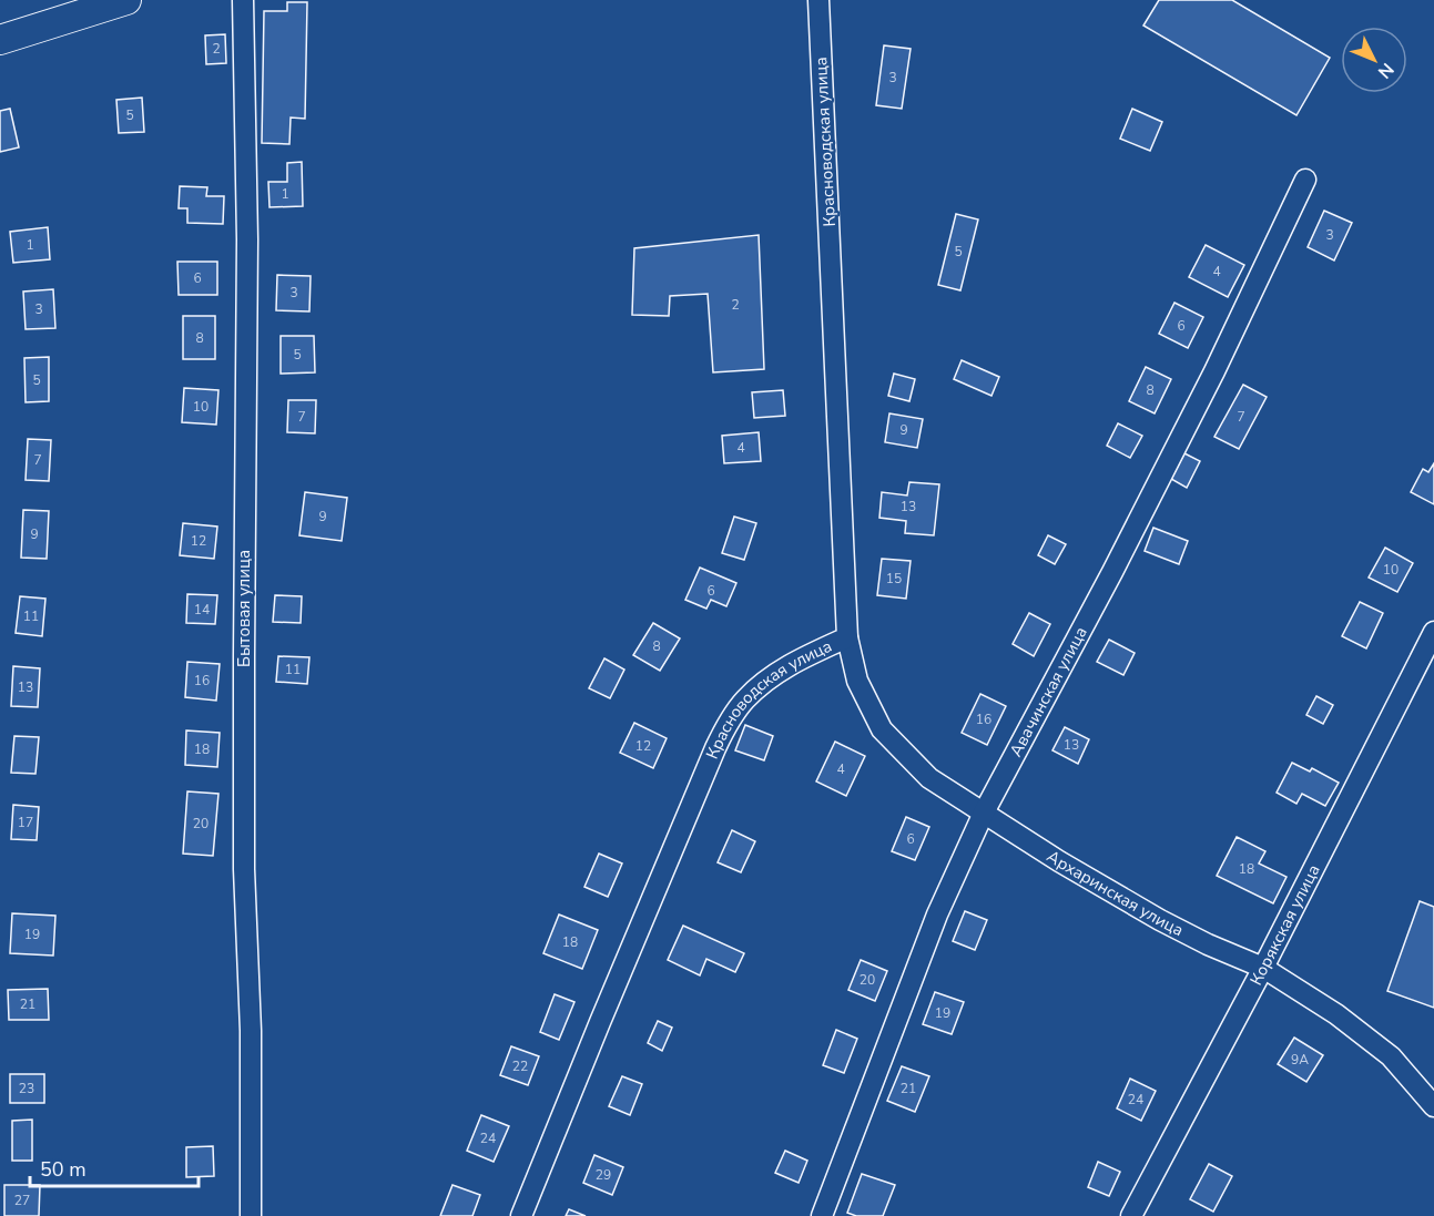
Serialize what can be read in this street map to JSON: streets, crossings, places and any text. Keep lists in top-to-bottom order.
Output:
{
  "streets": {
    "street": [
      "Красноводская улица",
      "Бытовая улица",
      "Авачинская улица",
      "Архаринская улица",
      "Корякская улица"
    ]
  },
  "crossings": [
    ["Красноводская улица", "Архаринская улица"],
    ["Авачинская улица", "Архаринская улица"],
    ["Архаринская улица", "Корякская улица"]
  ],
  "house_numbers": [
    "2",
    "3",
    "5",
    "1",
    "3",
    "1",
    "5",
    "4",
    "6",
    "3",
    "2",
    "3",
    "6",
    "8",
    "5",
    "5",
    "8",
    "10",
    "7",
    "7",
    "9",
    "4",
    "7",
    "13",
    "9",
    "9",
    "12",
    "10",
    "15",
    "6",
    "14",
    "11",
    "8",
    "11",
    "16",
    "13",
    "16",
    "13",
    "12",
    "18",
    "4",
    "17",
    "20",
    "6",
    "18",
    "19",
    "18",
    "20",
    "21",
    "19",
    "9А",
    "22",
    "23",
    "21",
    "24",
    "24",
    "29",
    "27"
  ],
  "scale_bar": "50 m",
  "north": "bottom right"
}
